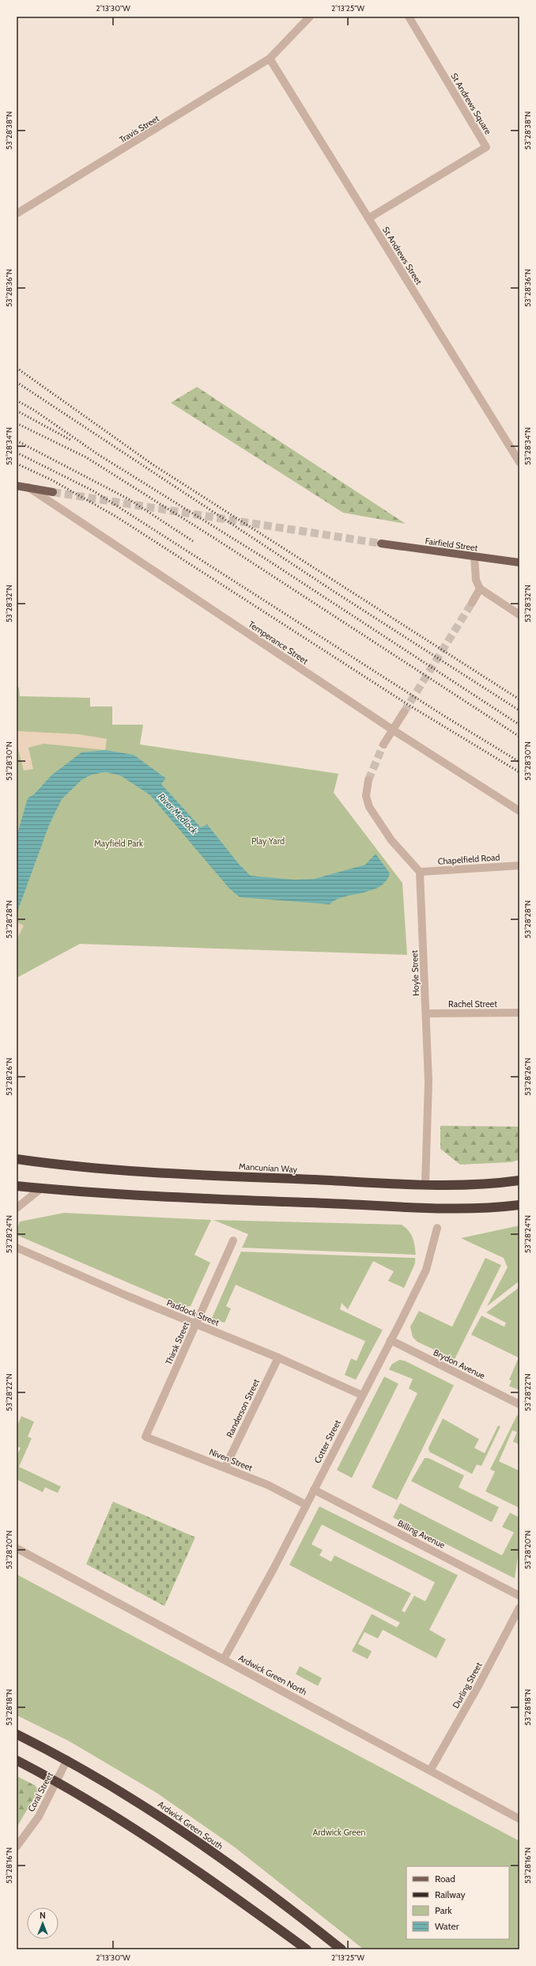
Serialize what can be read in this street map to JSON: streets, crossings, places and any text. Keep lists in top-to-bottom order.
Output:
{
  "streets": {
    "highway": ["Mancunian Way", "Ardwick Green South"],
    "main road": ["Fairfield Street"],
    "street": [
      "St Andrews Square",
      "Travis Street",
      "St Andrews Street",
      "Temperance Street",
      "Chapelfield Road",
      "Hoyle Street",
      "Rachel Street",
      "Paddock Street",
      "Thirsk Street",
      "Brydon Avenue",
      "Randerson Street",
      "Cotter Street",
      "Niven Street",
      "Billing Avenue",
      "Ardwick Green North",
      "Durling Street",
      "Coral Street"
    ]
  },
  "crossings": [
    ["St Andrews Square", "St Andrews Street"],
    ["Travis Street", "St Andrews Street"],
    ["Chapelfield Road", "Hoyle Street"],
    ["Hoyle Street", "Rachel Street"],
    ["Hoyle Street", "Mancunian Way"],
    ["Paddock Street", "Thirsk Street"],
    ["Paddock Street", "Randerson Street"],
    ["Paddock Street", "Cotter Street"],
    ["Thirsk Street", "Niven Street"],
    ["Brydon Avenue", "Cotter Street"],
    ["Randerson Street", "Niven Street"],
    ["Cotter Street", "Niven Street"],
    ["Cotter Street", "Billing Avenue"],
    ["Cotter Street", "Ardwick Green North"],
    ["Ardwick Green North", "Durling Street"],
    ["Coral Street", "Ardwick Green South"]
  ],
  "water": ["River Medlock"],
  "parks": ["Play Yard", "Mayfield Park", "Ardwick Green"],
  "legend": [
    "Road",
    "Railway",
    "Park",
    "Water"
  ],
  "north": "top",
  "coordinates": [
    "2°13'30\"W",
    "2°13'25\"W",
    "53°28'38\"N",
    "53°28'36\"N",
    "53°28'34\"N",
    "53°28'32\"N",
    "53°28'30\"N",
    "53°28'28\"N",
    "53°28'26\"N",
    "53°28'24\"N",
    "53°28'22\"N",
    "53°28'20\"N",
    "53°28'18\"N",
    "53°28'16\"N"
  ]
}
